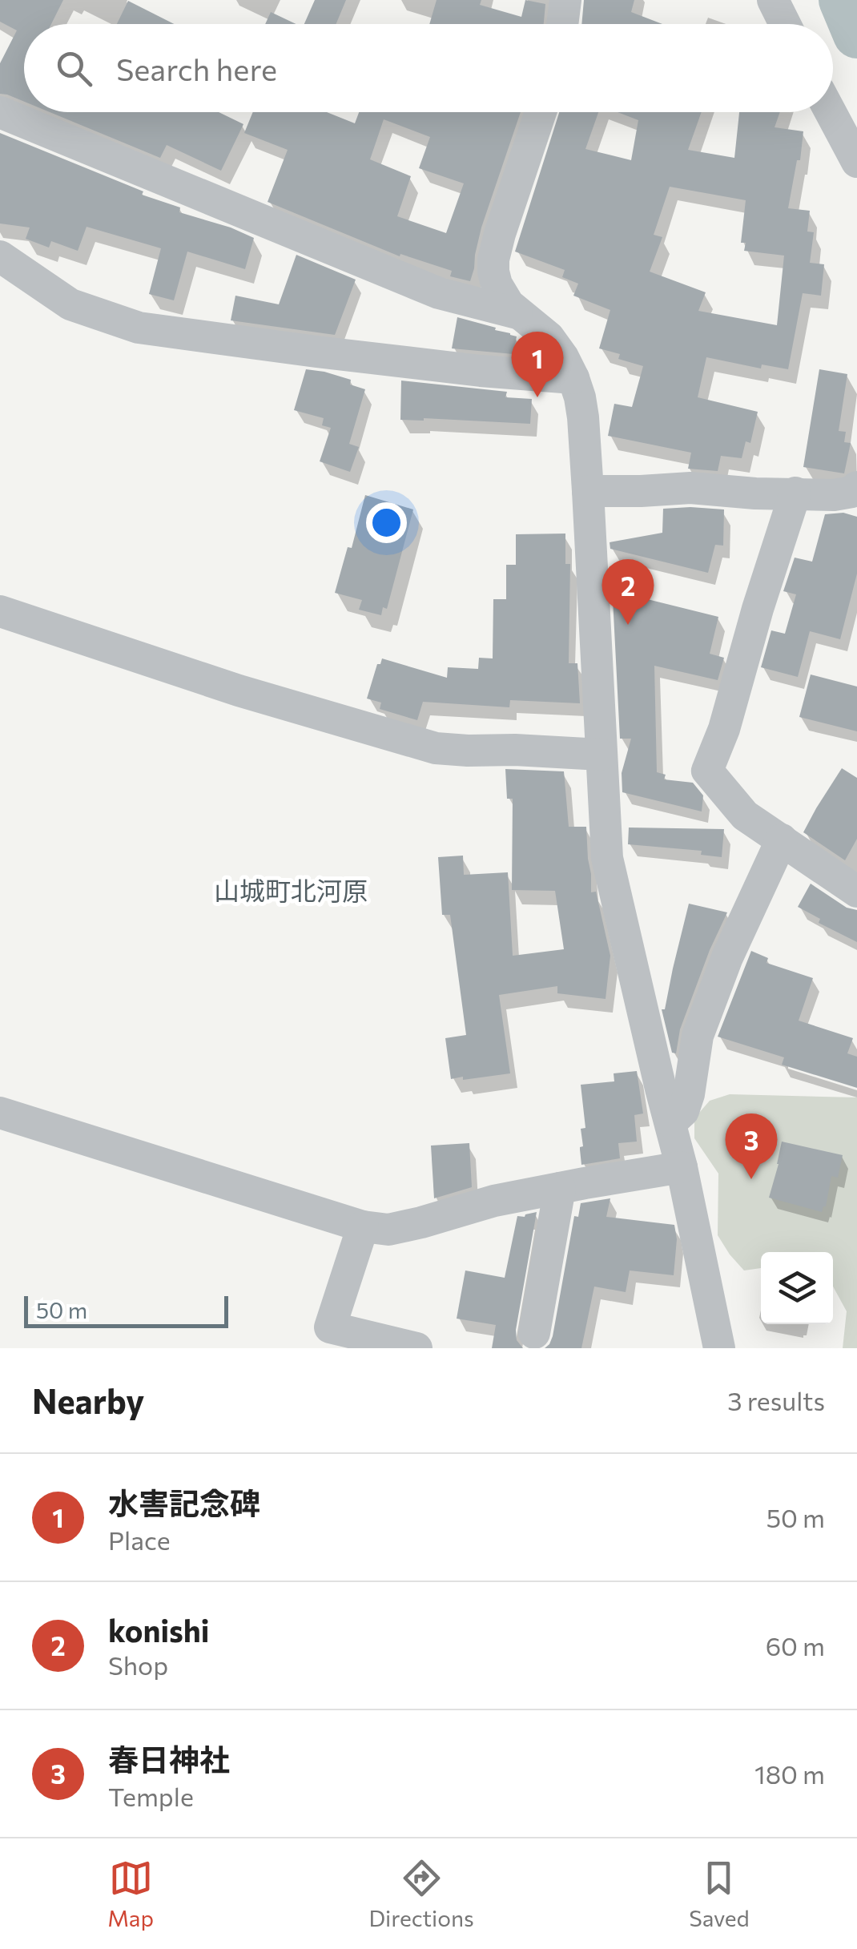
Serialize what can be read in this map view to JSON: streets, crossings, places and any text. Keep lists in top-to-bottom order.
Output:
{
  "districts": ["山城町北河原"],
  "scale_bar": "50 m",
  "page": {
    "search": "Search here",
    "pins": ["1", "2", "3"],
    "scale": "50 m",
    "heading": ["Nearby", "3 results"],
    "list": [
      {
        "mark": "1",
        "name": "水害記念碑",
        "note": "Place",
        "value": "50 m"
      },
      {
        "mark": "2",
        "name": "konishi",
        "note": "Shop",
        "value": "60 m"
      },
      {
        "mark": "3",
        "name": "春日神社",
        "note": "Temple",
        "value": "180 m"
      }
    ],
    "nav": ["Map", "Directions", "Saved"]
  }
}
